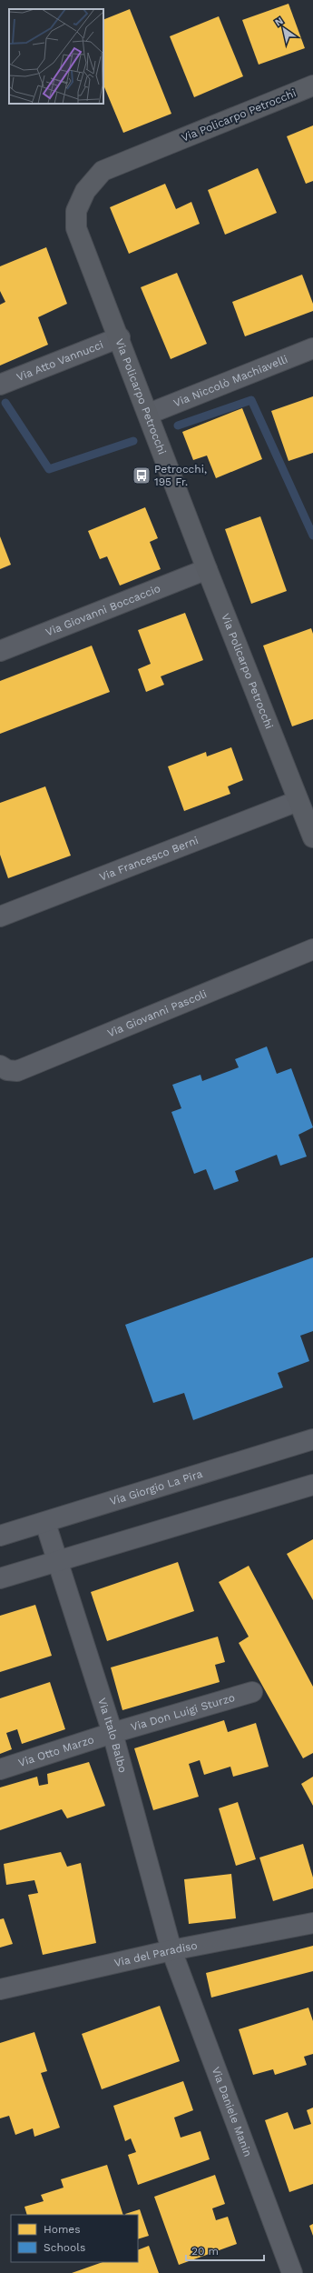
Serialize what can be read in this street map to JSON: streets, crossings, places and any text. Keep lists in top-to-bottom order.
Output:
{
  "streets": {
    "main road": ["Via Policarpo Petrocchi"],
    "street": [
      "Via Atto Vannucci",
      "Via Niccolò Machiavelli",
      "Via Giovanni Boccaccio",
      "Via Francesco Berni",
      "Via Giovanni Pascoli",
      "Via Giorgio La Pira",
      "Via Don Luigi Sturzo",
      "Via Italo Balbo",
      "Via Otto Marzo",
      "Via del Paradiso",
      "Via Daniele Manin"
    ]
  },
  "crossings": [
    ["Via Policarpo Petrocchi", "Via Atto Vannucci"],
    ["Via Policarpo Petrocchi", "Via Niccolò Machiavelli"],
    ["Via Policarpo Petrocchi", "Via Giovanni Boccaccio"],
    ["Via Policarpo Petrocchi", "Via Francesco Berni"],
    ["Via Giorgio La Pira", "Via Italo Balbo"],
    ["Via Don Luigi Sturzo", "Via Italo Balbo"],
    ["Via Don Luigi Sturzo", "Via Otto Marzo"],
    ["Via Italo Balbo", "Via Otto Marzo"],
    ["Via Italo Balbo", "Via del Paradiso"],
    ["Via Italo Balbo", "Via Daniele Manin"],
    ["Via del Paradiso", "Via Daniele Manin"]
  ],
  "places": {
    "bus stop": ["Petrocchi, 195 Fr."]
  },
  "legend": ["Homes", "Schools"],
  "scale_bar": "20 m",
  "north": "top left"
}
